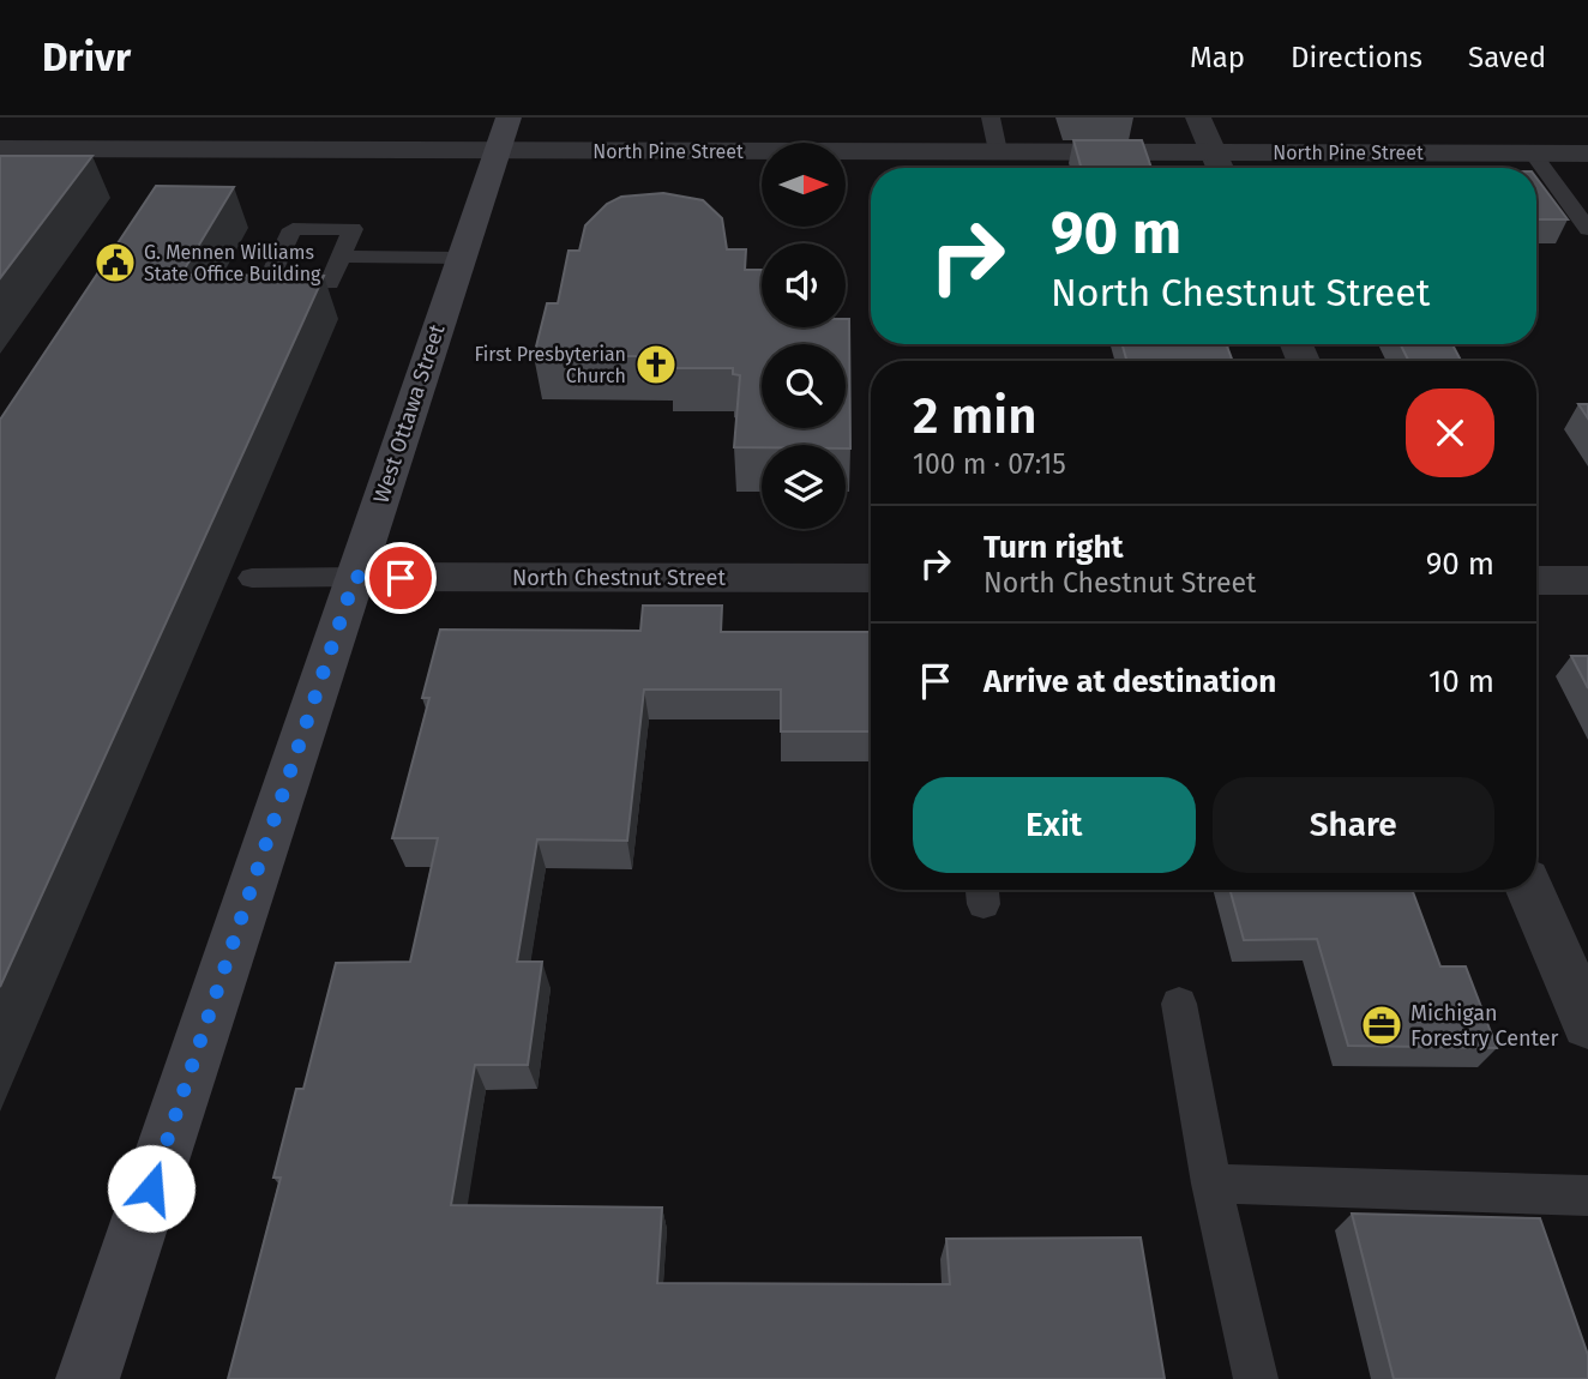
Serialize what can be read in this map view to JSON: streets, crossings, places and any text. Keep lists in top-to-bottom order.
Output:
{
  "streets": {
    "main road": ["West Ottawa Street"],
    "street": ["North Pine Street", "North Chestnut Street"]
  },
  "crossings": [
    ["North Pine Street", "West Ottawa Street"],
    ["West Ottawa Street", "North Chestnut Street"]
  ],
  "places": {
    "public building": ["G. Mennen Williams State Office Building"],
    "church": ["First Presbyterian Church"],
    "office": ["Michigan Forestry Center"]
  },
  "north": "right",
  "page": {
    "header": "Drivr",
    "nav": ["Map", "Directions", "Saved"],
    "turn": ["90 m", "North Chestnut Street"],
    "heading": ["2 min", "100 m · 07:15"],
    "list": [
      {
        "name": "Turn right",
        "note": "North Chestnut Street",
        "value": "90 m"
      },
      {
        "name": "Arrive at destination",
        "value": "10 m"
      }
    ],
    "buttons": ["Exit", "Share"]
  }
}
